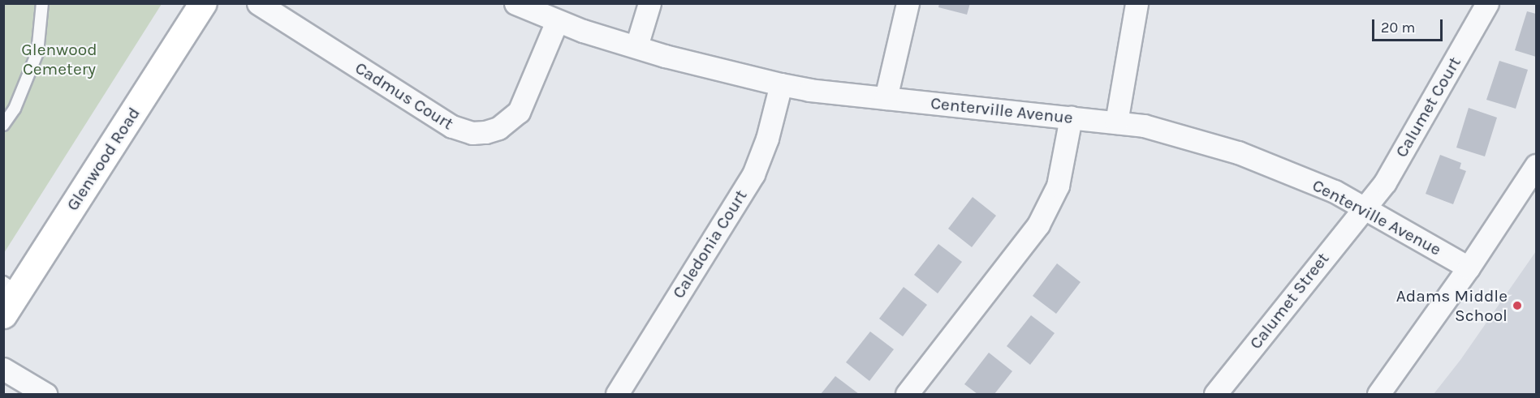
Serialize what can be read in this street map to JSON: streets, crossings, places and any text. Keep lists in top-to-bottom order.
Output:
{
  "streets": {
    "street": [
      "Cadmus Court",
      "Calumet Court",
      "Centerville Avenue",
      "Glenwood Road",
      "Caledonia Court",
      "Calumet Street"
    ]
  },
  "crossings": [
    ["Cadmus Court", "Centerville Avenue"],
    ["Calumet Court", "Centerville Avenue"],
    ["Calumet Court", "Calumet Street"],
    ["Centerville Avenue", "Caledonia Court"],
    ["Centerville Avenue", "Calumet Street"]
  ],
  "parks": ["Glenwood Cemetery"],
  "places": ["Adams Middle School"],
  "scale_bar": "20 m"
}
